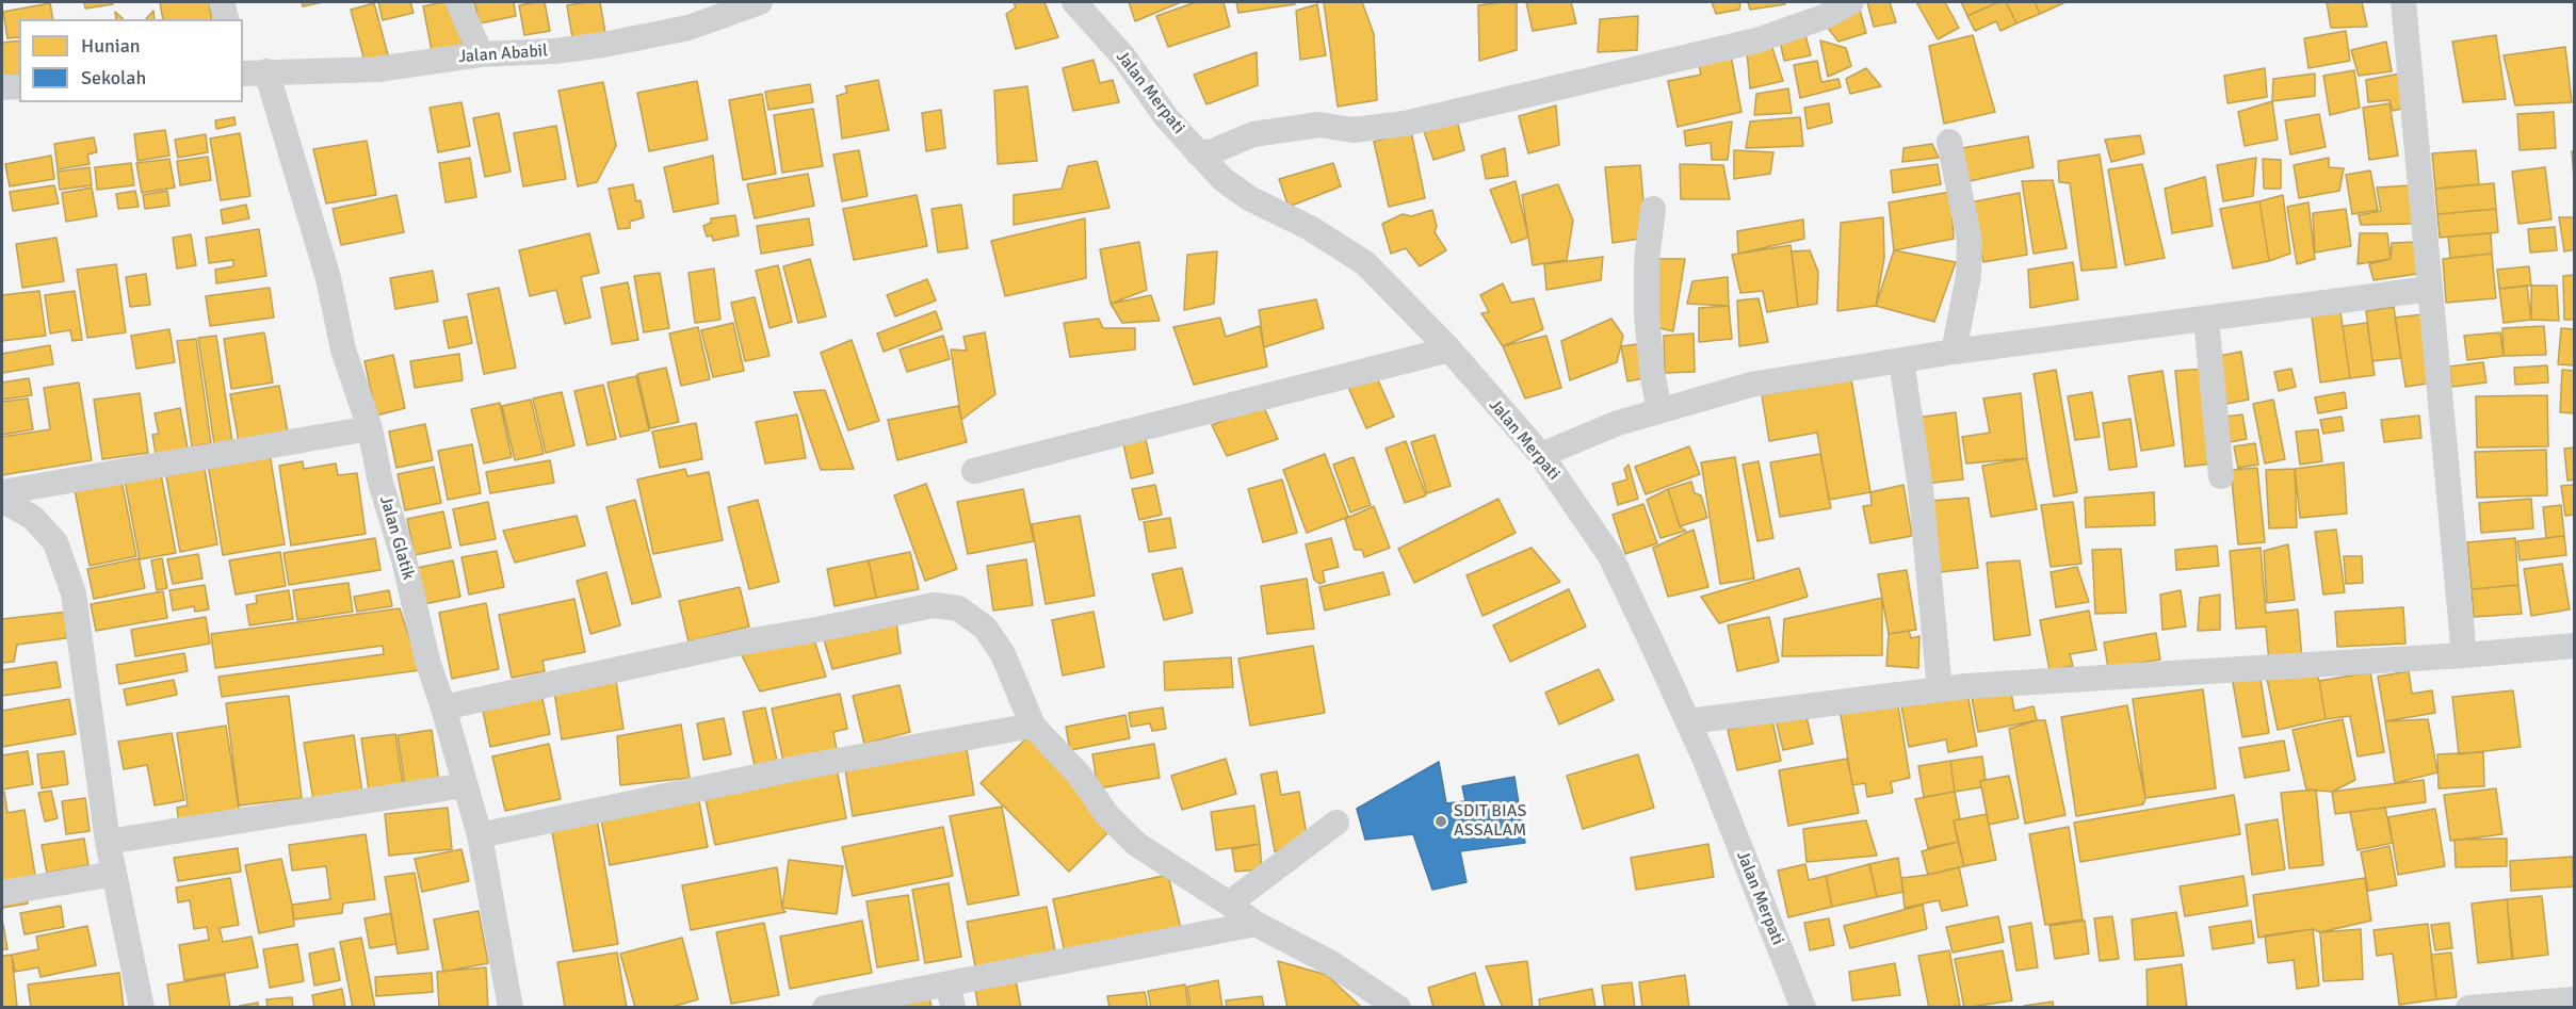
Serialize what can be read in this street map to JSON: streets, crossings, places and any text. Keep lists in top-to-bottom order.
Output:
{
  "streets": {
    "street": ["Jalan Ababil", "Jalan Merpati", "Jalan Glatik"]
  },
  "crossings": [
    ["Jalan Ababil", "Jalan Glatik"]
  ],
  "places": ["SDIT BIAS ASSALAM"],
  "legend": ["Hunian", "Sekolah"]
}
